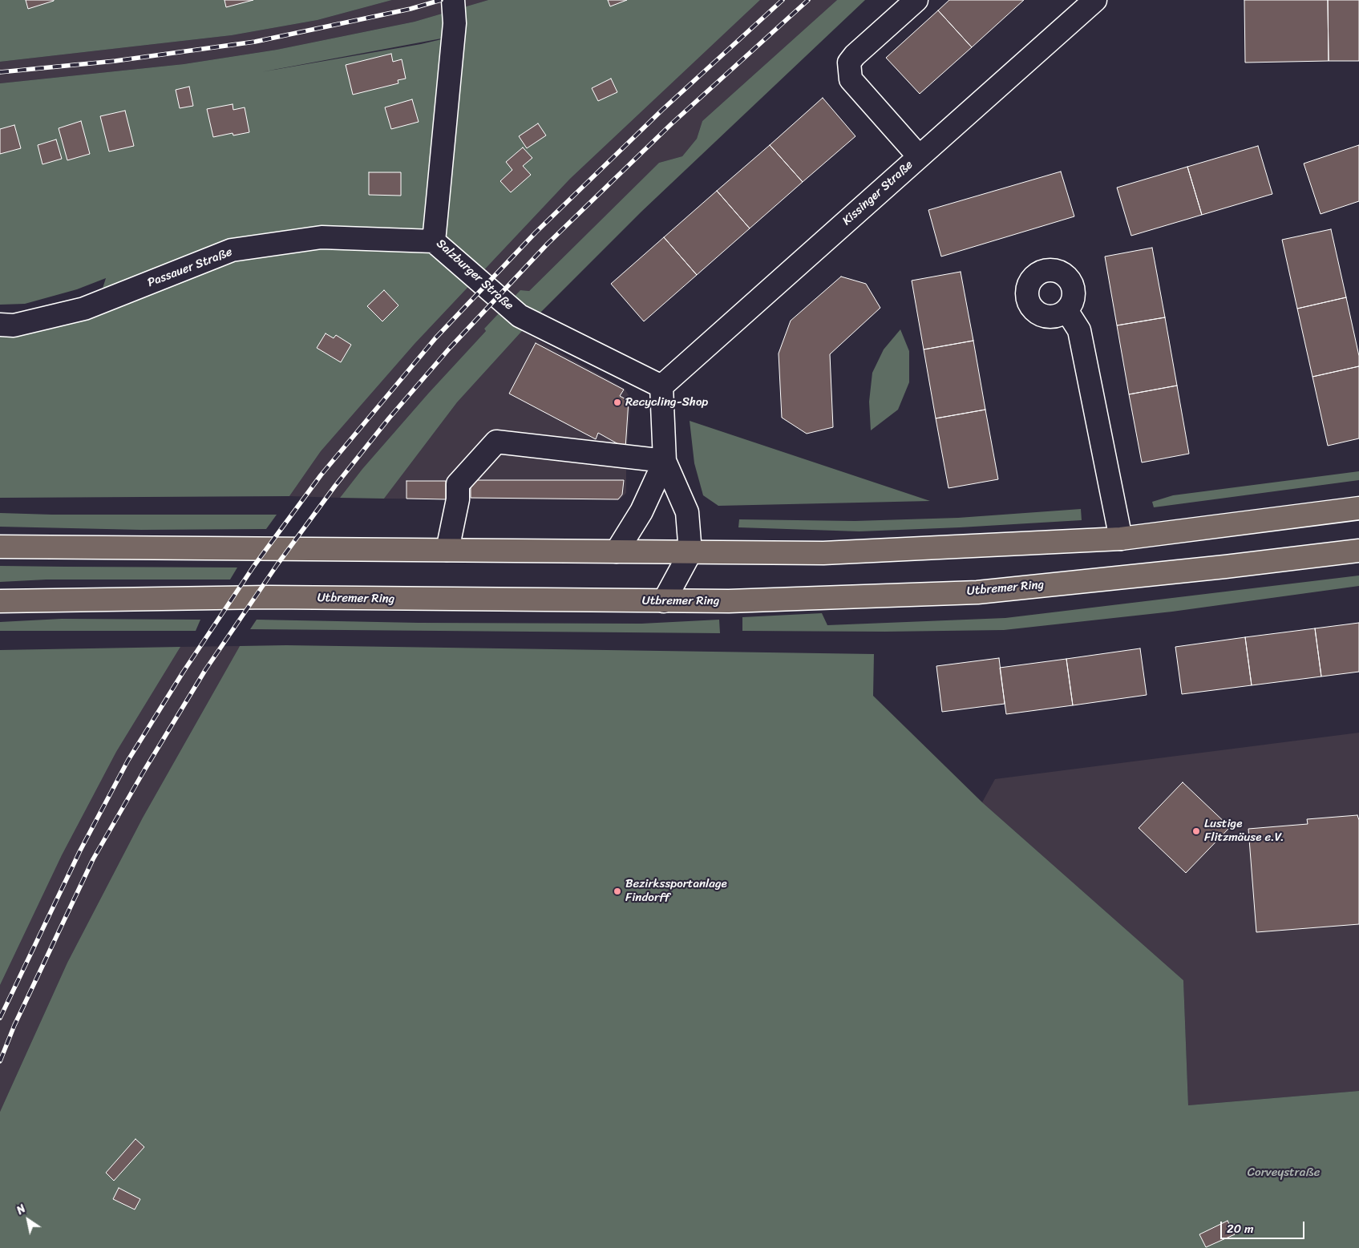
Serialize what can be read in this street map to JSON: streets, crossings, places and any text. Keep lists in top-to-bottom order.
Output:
{
  "streets": {
    "main road": ["Utbremer Ring"],
    "street": ["Kissinger Straße", "Passauer Straße", "Salzburger Straße"]
  },
  "crossings": [
    ["Kissinger Straße", "Salzburger Straße"],
    ["Passauer Straße", "Salzburger Straße"]
  ],
  "parks": ["Corveystraße"],
  "places": ["Recycling-Shop", "Lustige Flitzmäuse e.V.", "Bezirkssportanlage Findorff"],
  "scale_bar": "20 m",
  "north": "top left"
}
